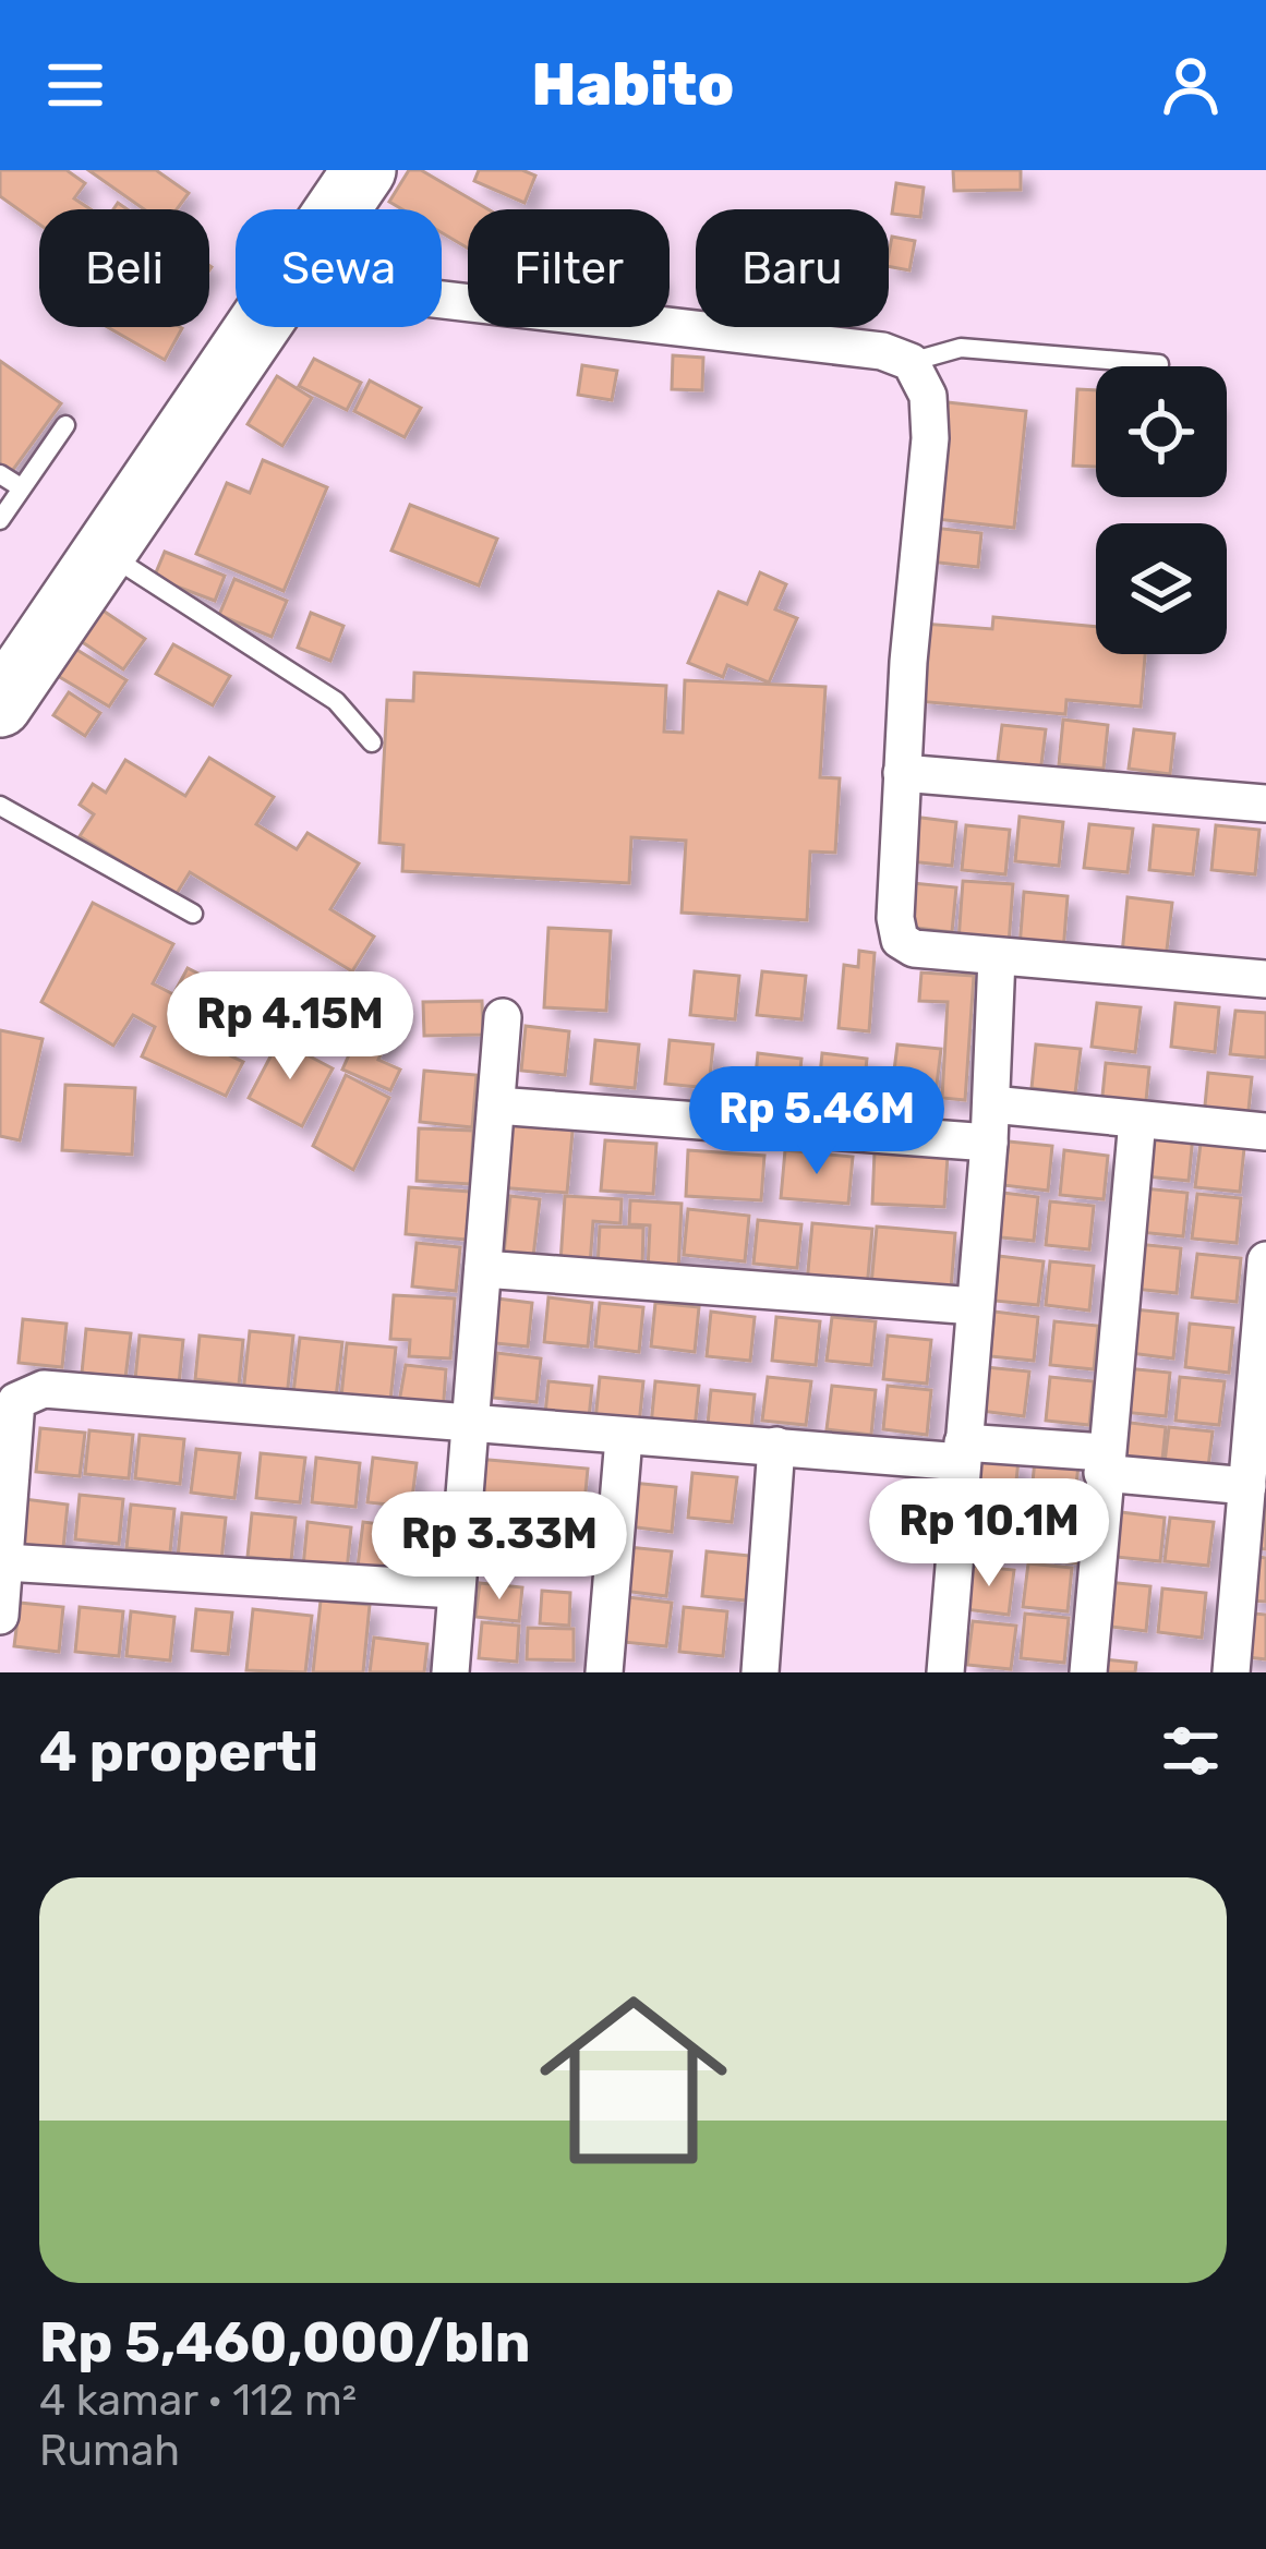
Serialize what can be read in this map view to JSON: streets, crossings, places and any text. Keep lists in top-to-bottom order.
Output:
{
  "page": {
    "header": "Habito",
    "chip": [
      "Beli",
      "Sewa",
      "Filter",
      "Baru"
    ],
    "price": [
      "Rp 4.15M",
      "Rp 5.46M",
      "Rp 10.1M",
      "Rp 3.33M"
    ],
    "heading": "4 properti",
    "list": [
      {
        "name": "Rp 5,460,000/bln",
        "note": "4 kamar · 112 m² · Rumah"
      }
    ]
  }
}
